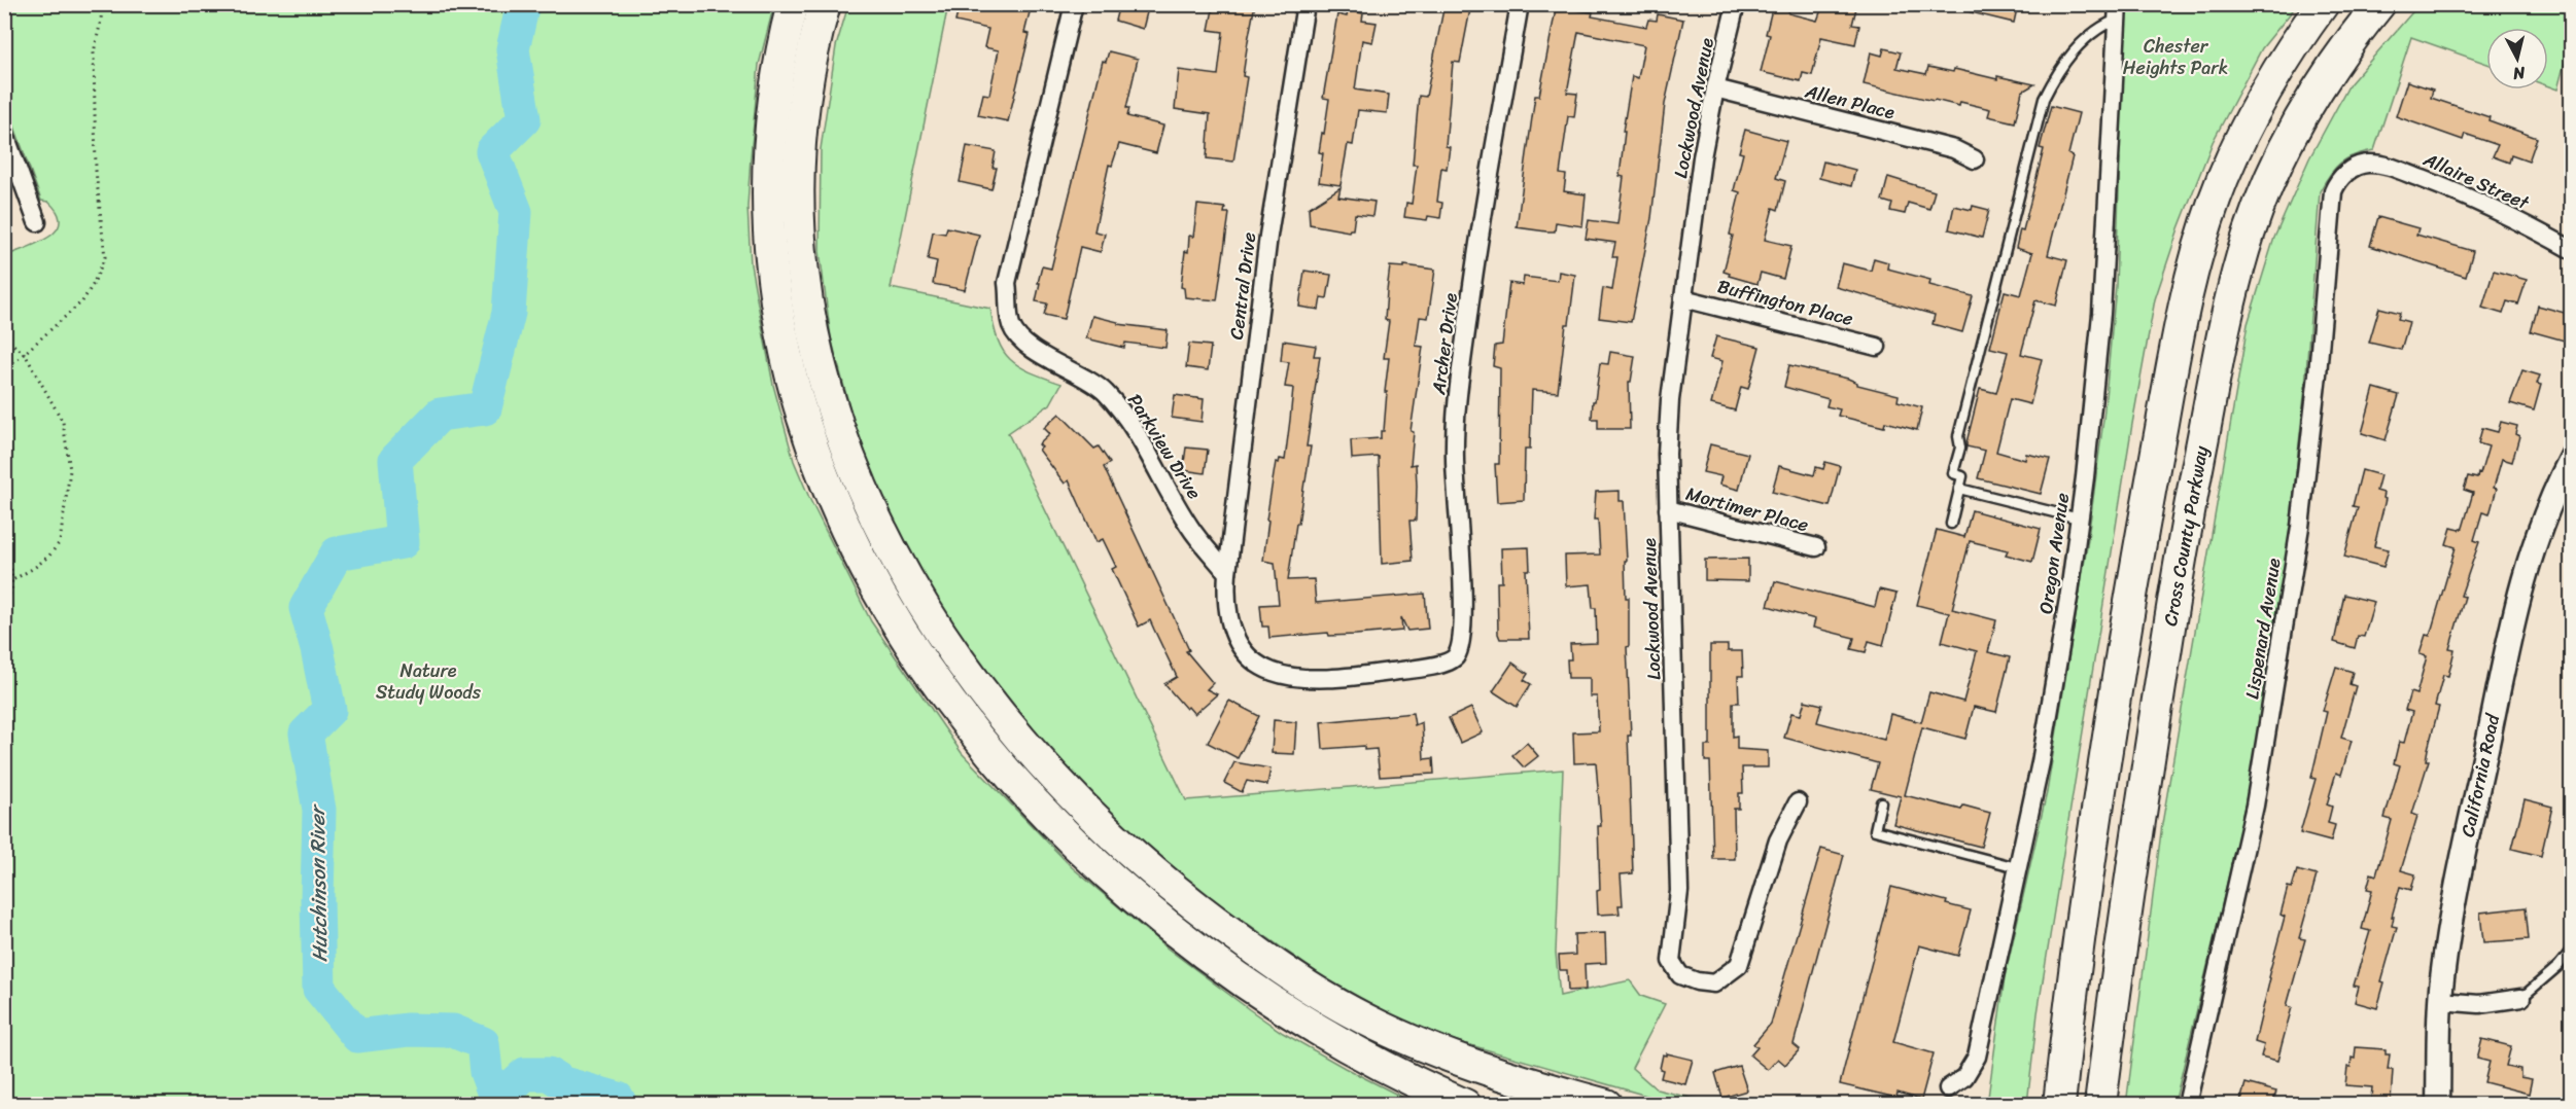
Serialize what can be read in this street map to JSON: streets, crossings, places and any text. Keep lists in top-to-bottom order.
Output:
{
  "streets": {
    "highway": ["Cross County Parkway"],
    "main road": ["California Road"],
    "street": [
      "Allen Place",
      "Lockwood Avenue",
      "Allaire Street",
      "Central Drive",
      "Buffington Place",
      "Archer Drive",
      "Parkview Drive",
      "Mortimer Place",
      "Oregon Avenue",
      "Lispenard Avenue"
    ]
  },
  "crossings": [
    ["Allen Place", "Lockwood Avenue"],
    ["Lockwood Avenue", "Buffington Place"],
    ["Lockwood Avenue", "Mortimer Place"],
    ["Allaire Street", "Lispenard Avenue"],
    ["Central Drive", "Archer Drive"],
    ["Central Drive", "Parkview Drive"],
    ["Archer Drive", "Parkview Drive"]
  ],
  "water": ["Hutchinson River"],
  "parks": ["Chester Heights Park", "Nature Study Woods"],
  "north": "bottom"
}
